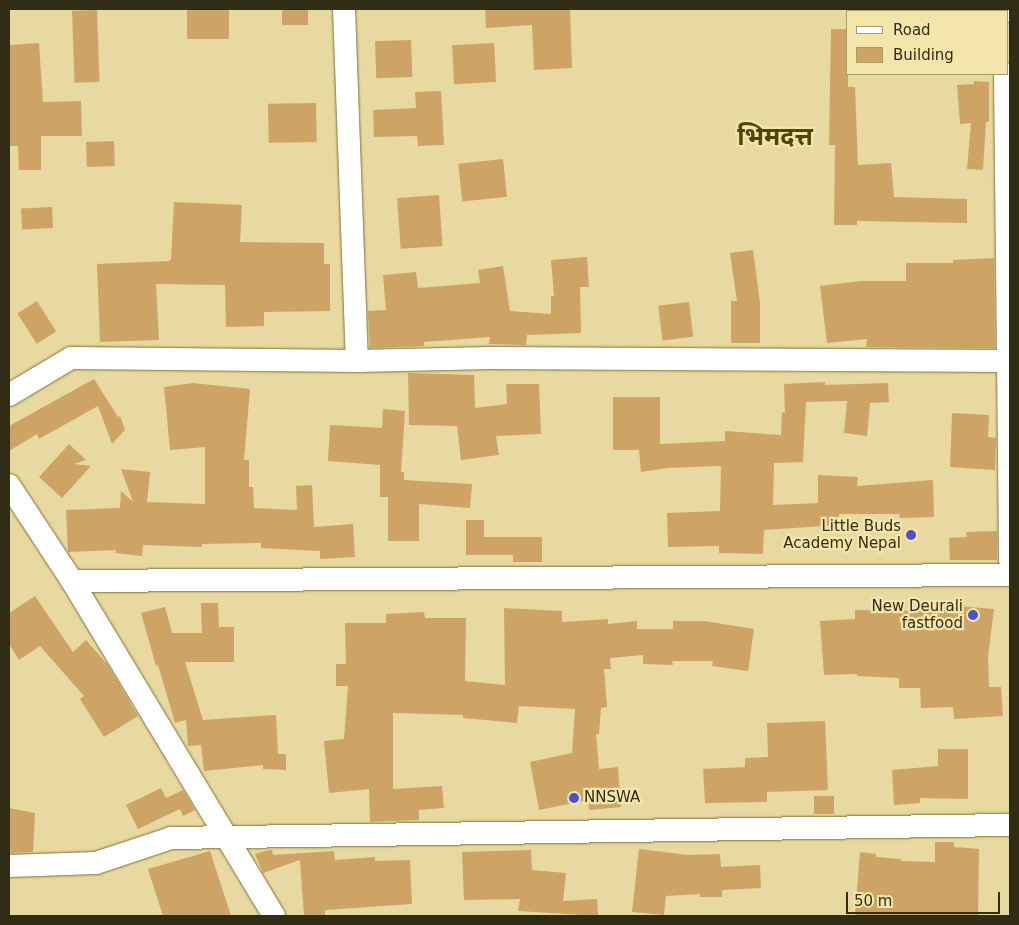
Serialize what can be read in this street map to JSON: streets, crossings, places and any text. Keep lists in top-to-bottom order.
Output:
{
  "districts": ["भिमदत्त"],
  "places": ["Little Buds Academy Nepal", "New Deurali fastfood", "NNSWA"],
  "legend": ["Road", "Building"],
  "scale_bar": "50 m"
}
